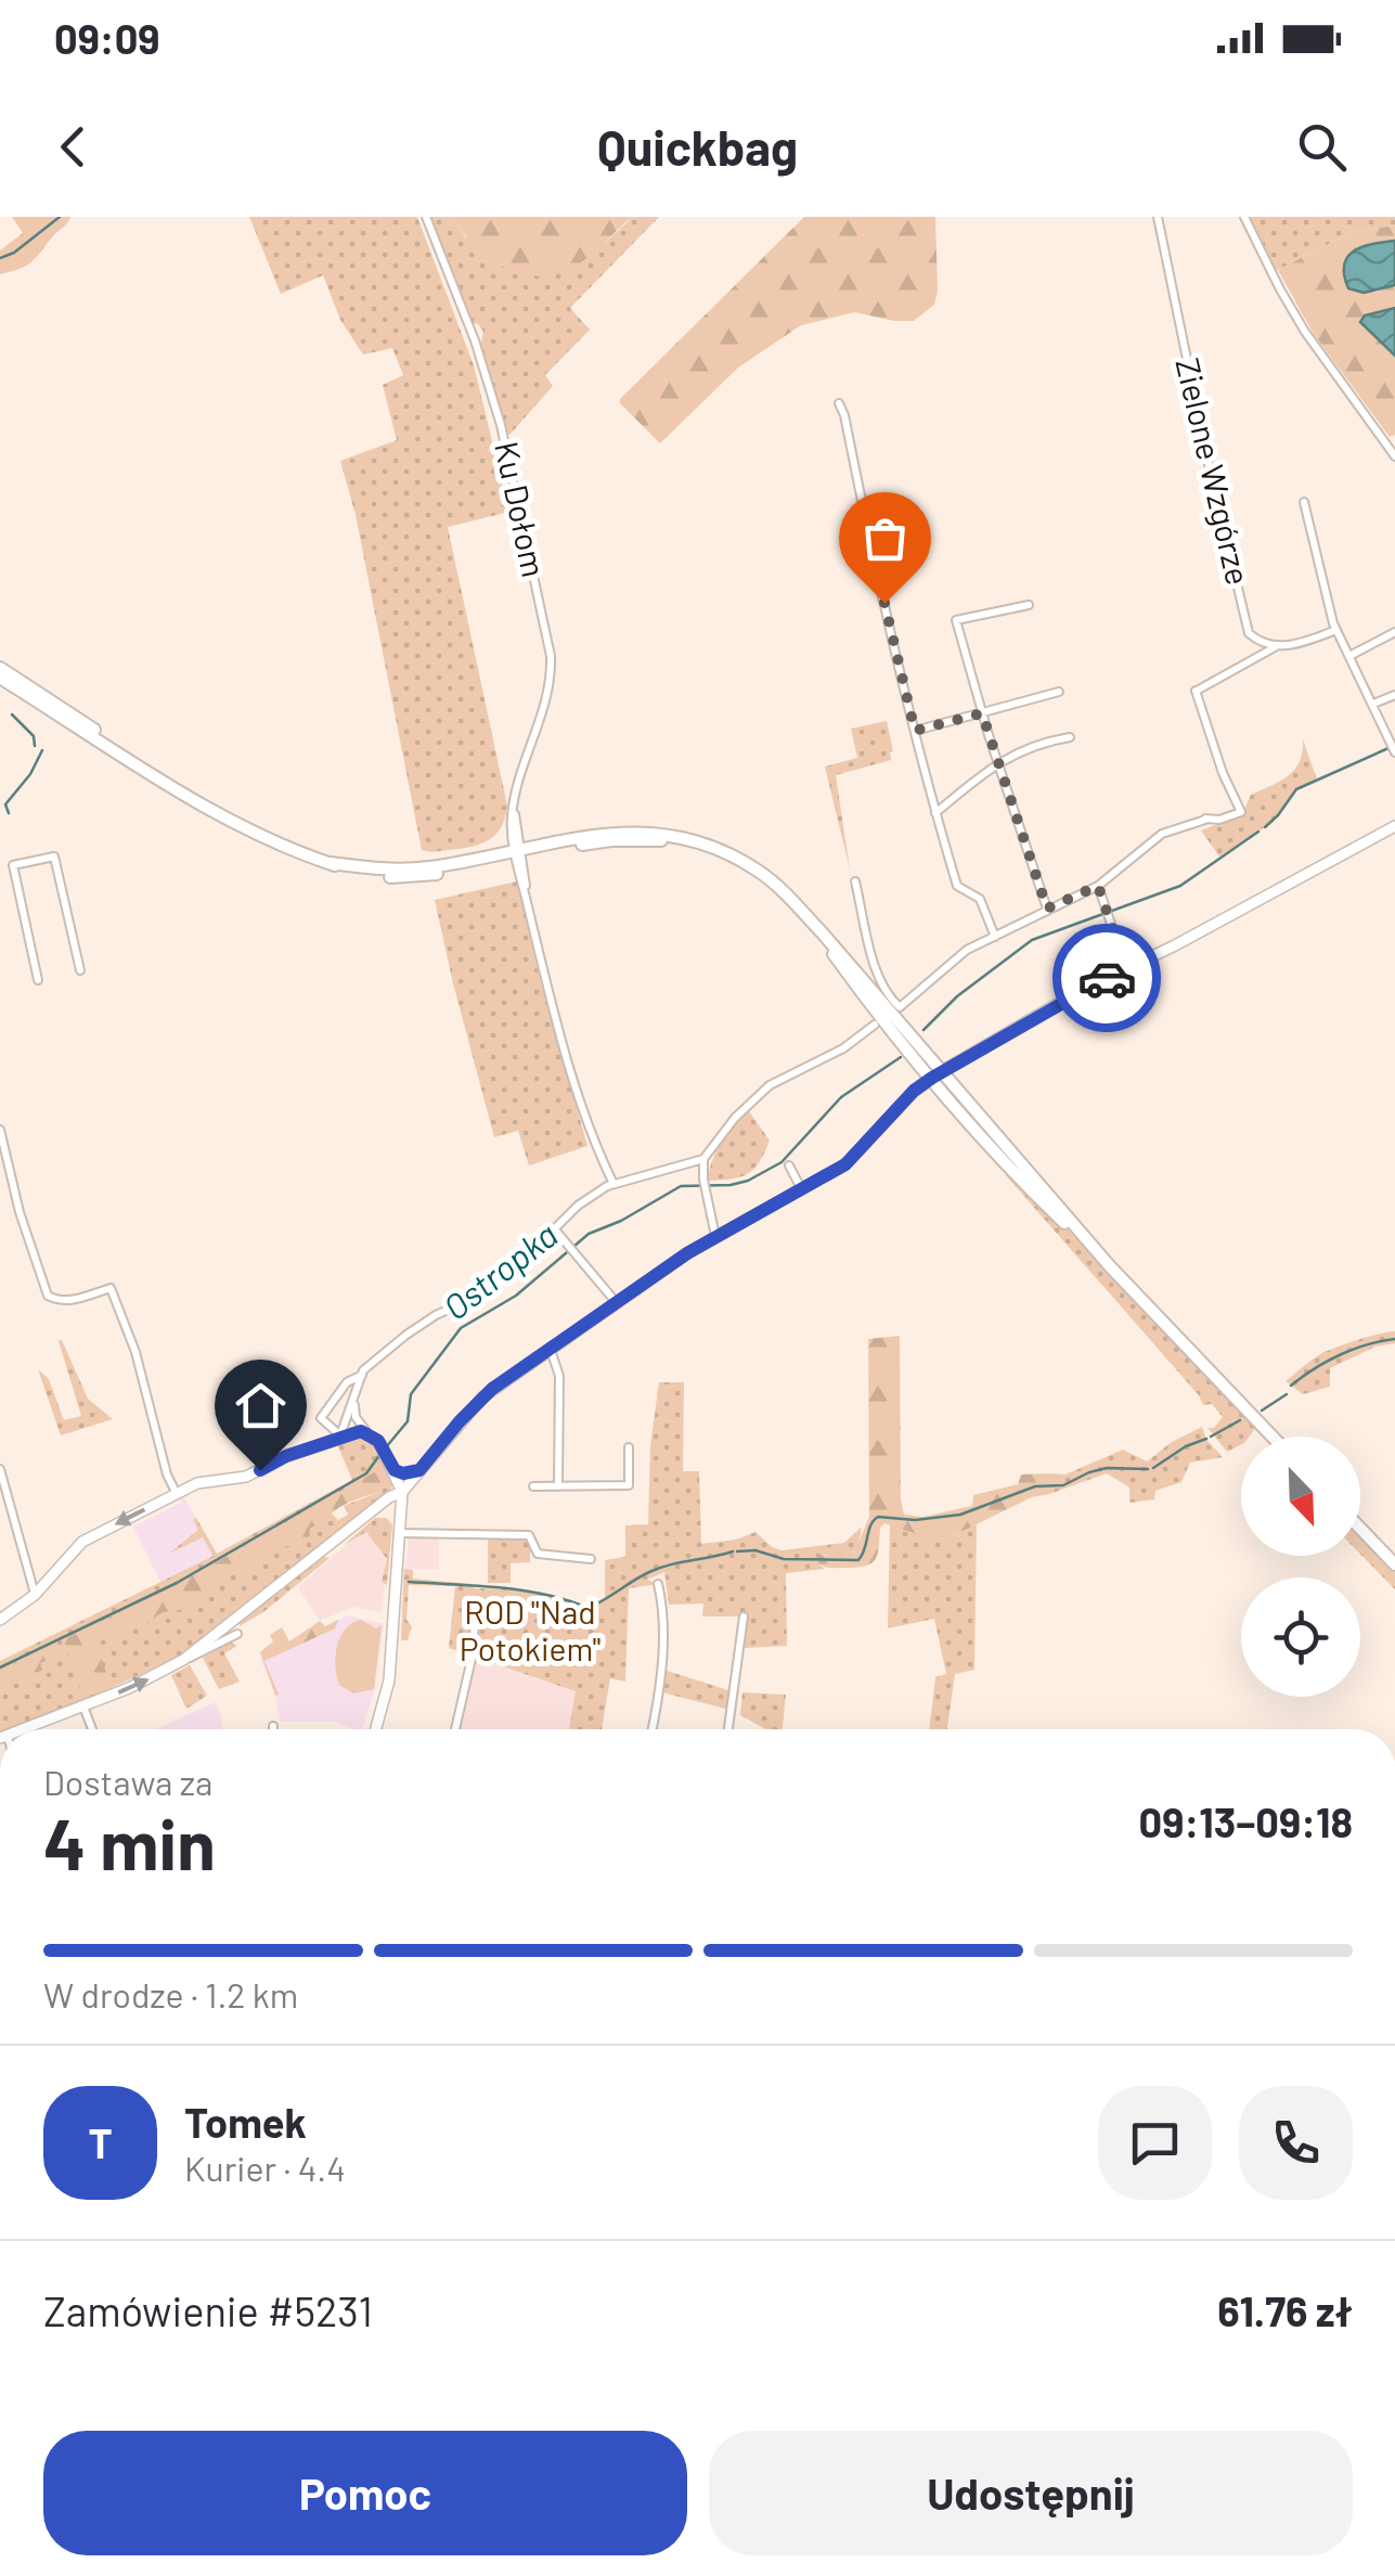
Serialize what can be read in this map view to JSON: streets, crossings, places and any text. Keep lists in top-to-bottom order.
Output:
{
  "streets": {
    "street": ["Zielone Wzgórze", "Ku Dołom"]
  },
  "water": ["Ostropka"],
  "parks": ["ROD \"Nad Potokiem\""],
  "north": "bottom right",
  "page": {
    "status": "09:09",
    "header": "Quickbag",
    "heading": ["4 min", "Dostawa za", "09:13–09:18"],
    "panel": [
      "Tomek",
      "Kurier · 4.4",
      "Zamówienie #5231",
      "61.76 zł"
    ],
    "bar": "W drodze · 1.2 km",
    "round": "T",
    "buttons": ["Pomoc", "Udostępnij"]
  }
}
